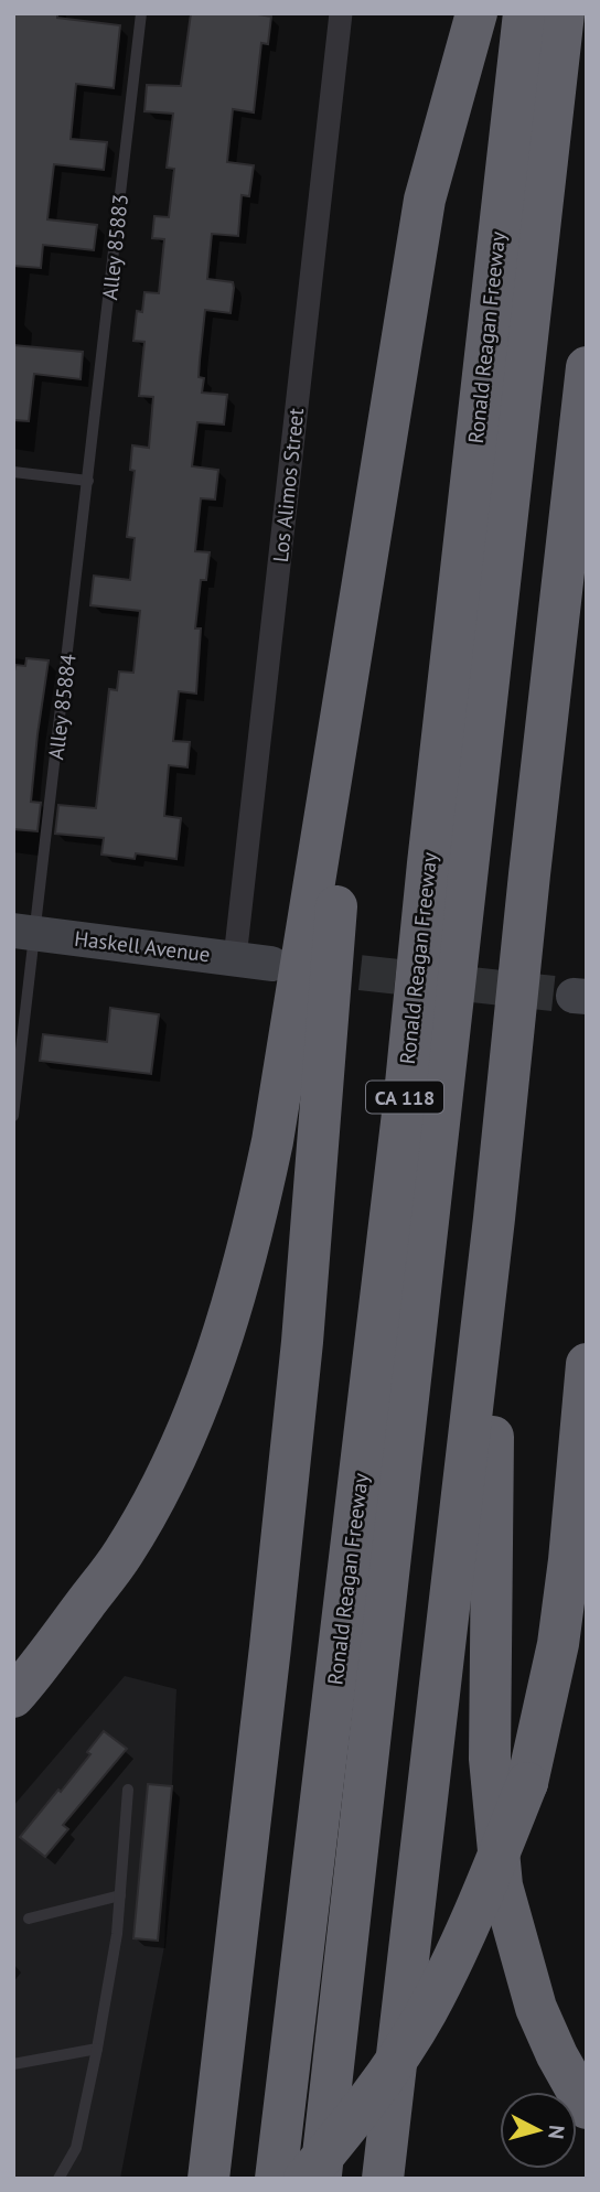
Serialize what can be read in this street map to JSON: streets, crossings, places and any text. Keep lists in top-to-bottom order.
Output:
{
  "streets": {
    "highway": ["Ronald Reagan Freeway", "CA 118"],
    "main road": ["Haskell Avenue"],
    "street": ["Los Alimos Street"],
    "lane": ["Alley 85883", "Alley 85884"]
  },
  "crossings": [
    ["Alley 85883", "Alley 85884"],
    ["Los Alimos Street", "Haskell Avenue"],
    ["Alley 85884", "Haskell Avenue"]
  ],
  "north": "right"
}
